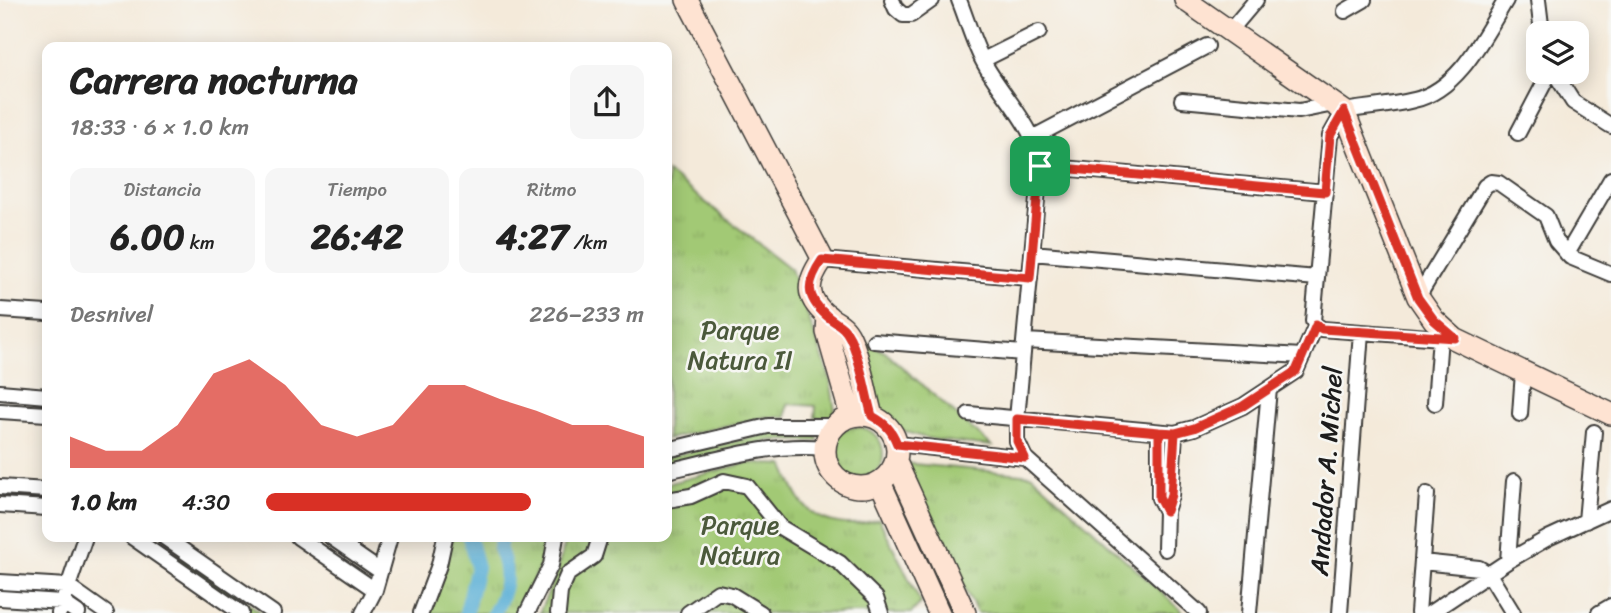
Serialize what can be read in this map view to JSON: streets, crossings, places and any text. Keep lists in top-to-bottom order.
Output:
{
  "streets": {
    "street": ["Andador A. Michel"]
  },
  "parks": ["Parque Natura II", "Parque Natura"],
  "page": {
    "heading": ["Carrera nocturna", "18:33 · 6 × 1.0 km"],
    "stats": [
      ["Distancia", "6.00 km"],
      ["Tiempo", "26:42"],
      ["Ritmo", "4:27 /km"]
    ],
    "chart": ["Desnivel", "226–233 m"],
    "list": [
      {
        "name": "1.0 km",
        "note": "4:30"
      }
    ]
  }
}
